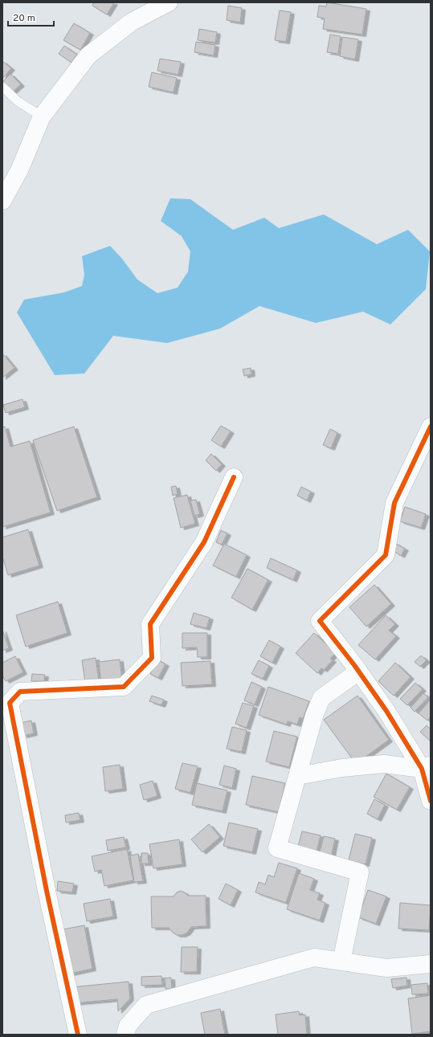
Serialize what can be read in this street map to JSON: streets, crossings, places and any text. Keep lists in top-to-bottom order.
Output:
{
  "scale_bar": "20 m"
}
